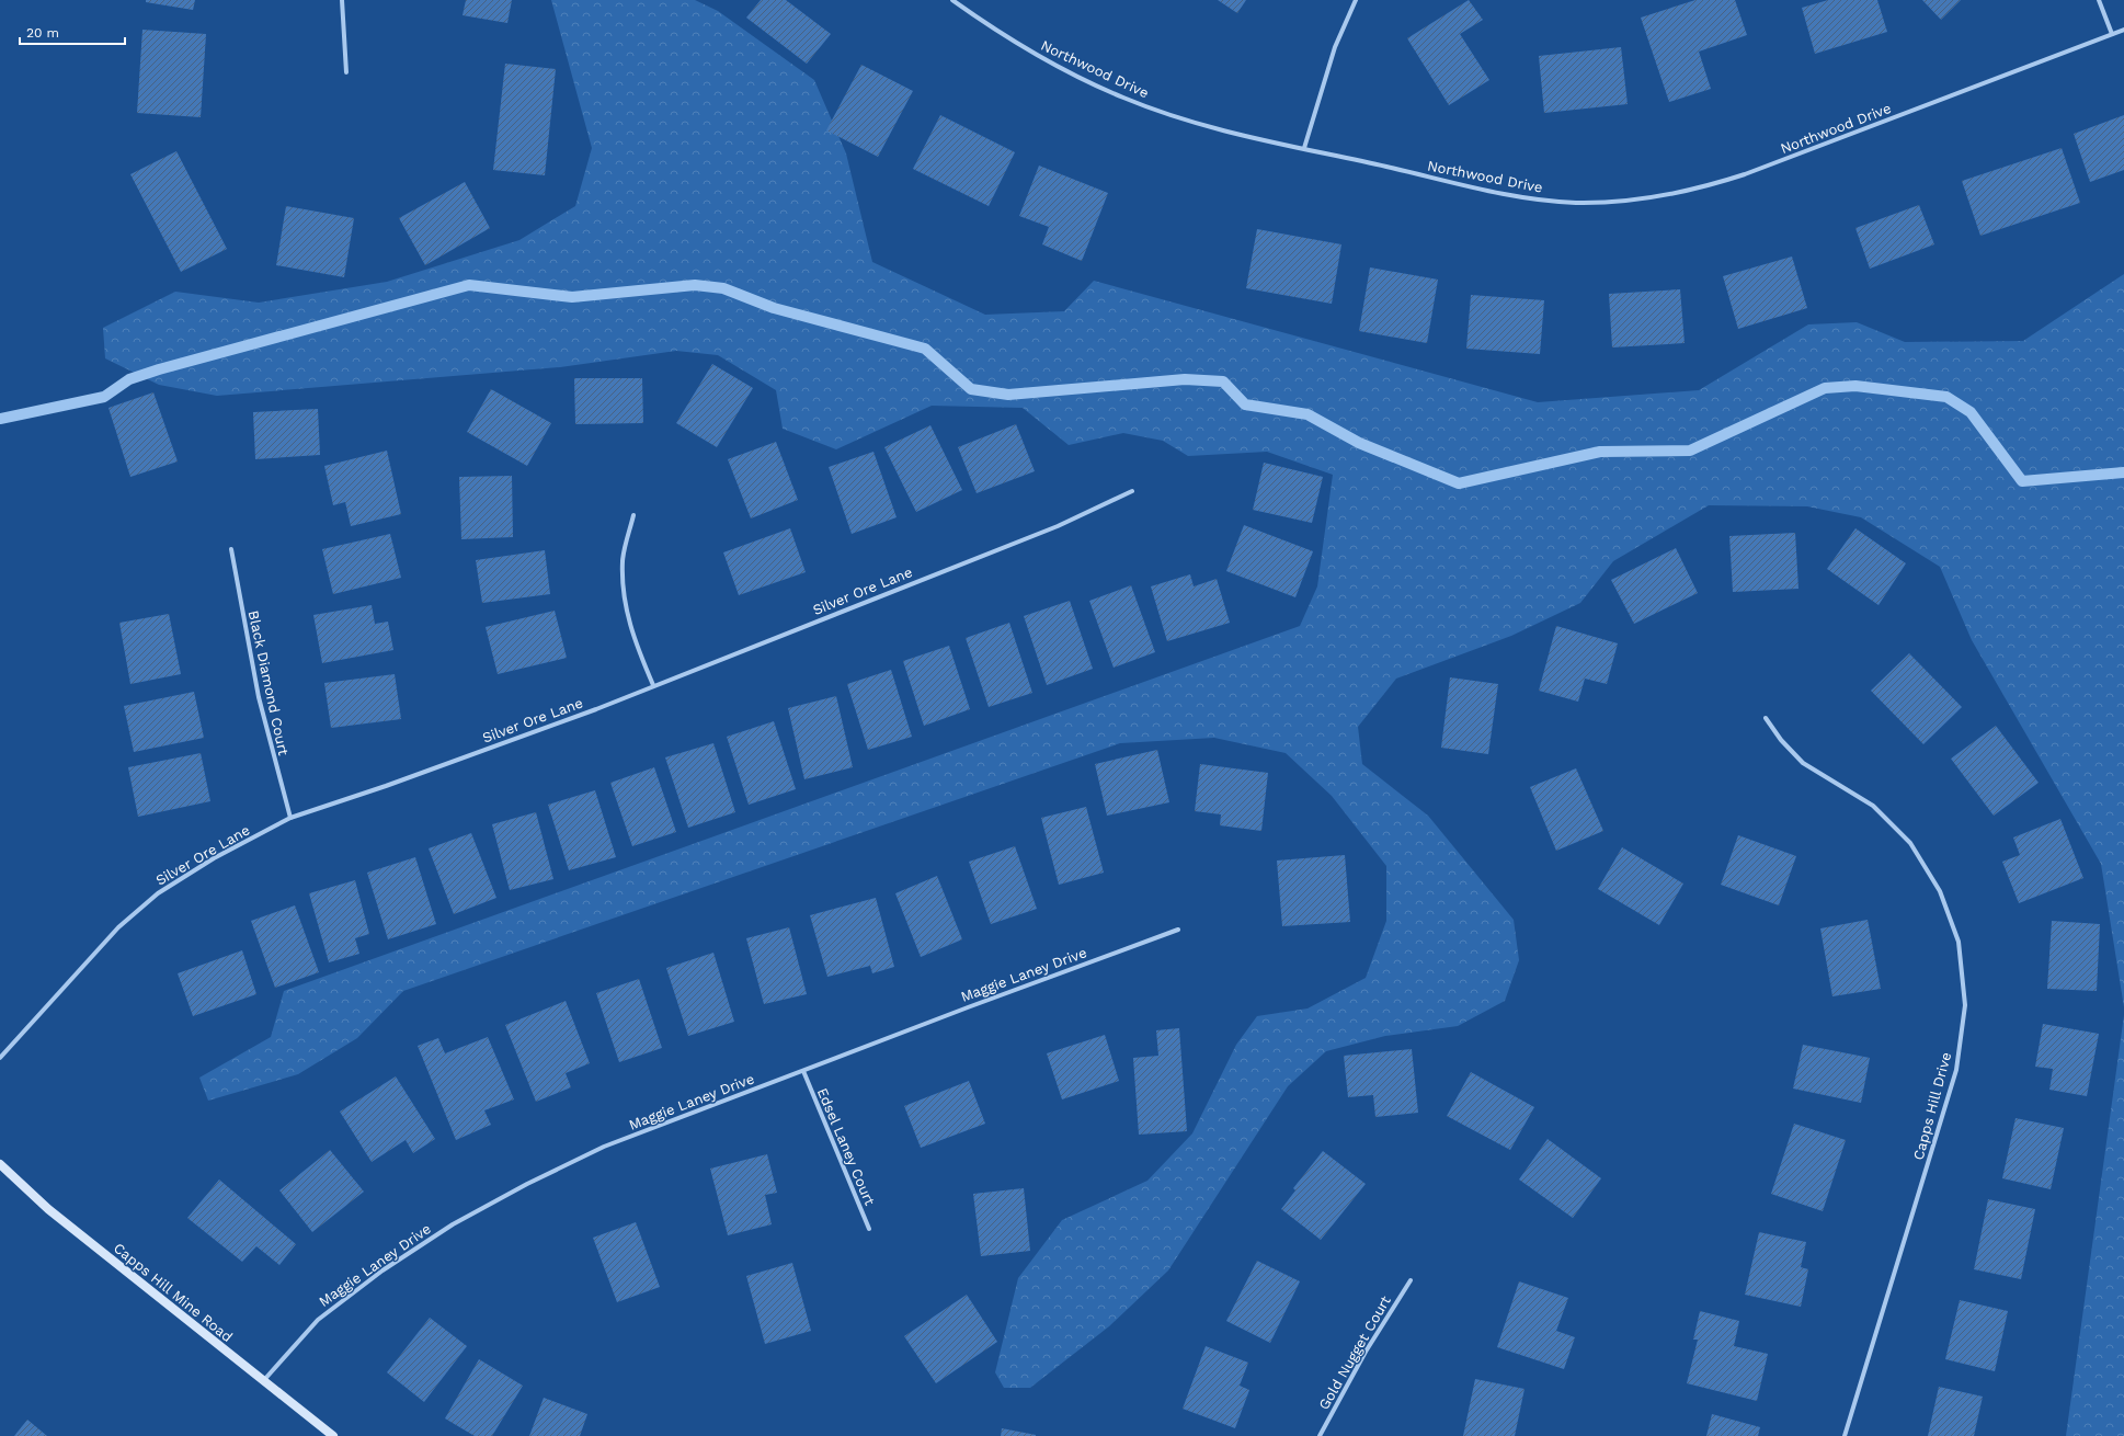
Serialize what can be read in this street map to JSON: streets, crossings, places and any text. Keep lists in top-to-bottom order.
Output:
{
  "streets": {
    "street": [
      "Northwood Drive",
      "Silver Ore Lane",
      "Black Diamond Court",
      "Maggie Laney Drive",
      "Capps Hill Drive",
      "Edsel Laney Court",
      "Capps Hill Mine Road",
      "Gold Nugget Court"
    ]
  },
  "crossings": [
    ["Silver Ore Lane", "Black Diamond Court"],
    ["Maggie Laney Drive", "Edsel Laney Court"],
    ["Maggie Laney Drive", "Capps Hill Mine Road"]
  ],
  "scale_bar": "20 m"
}
